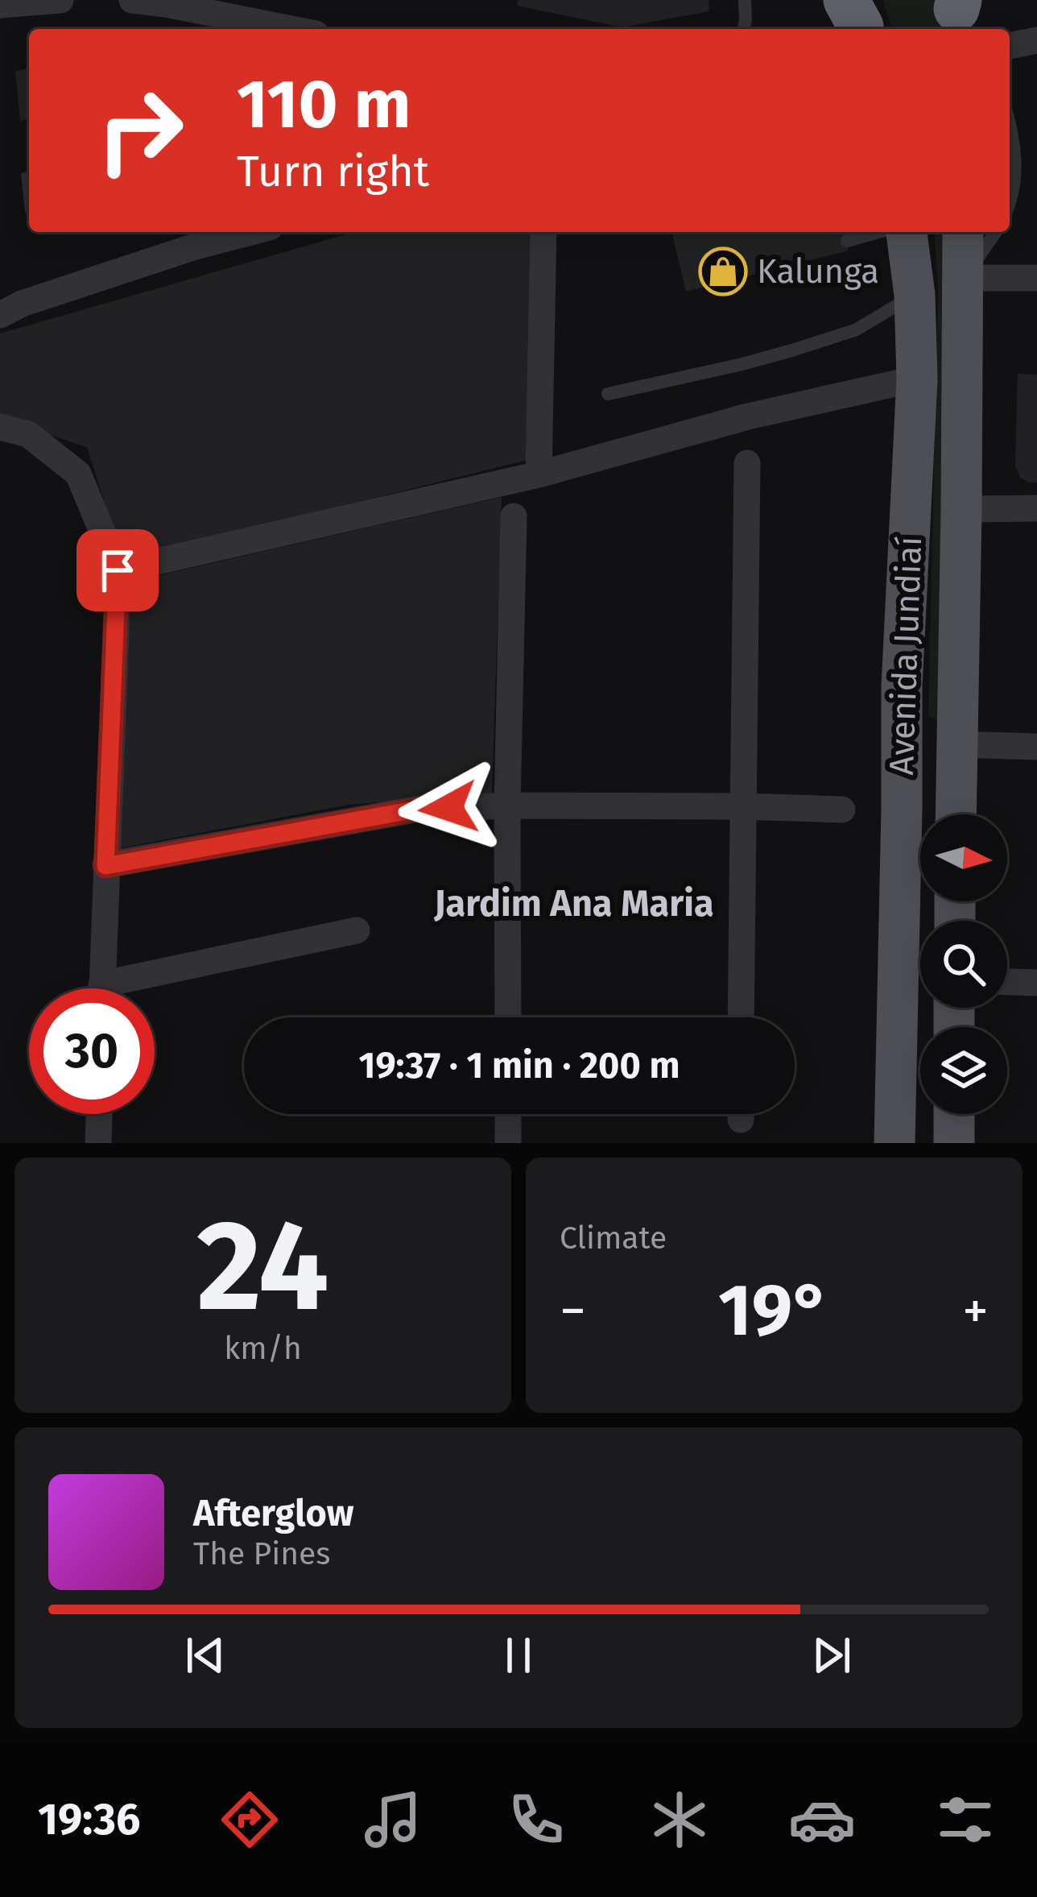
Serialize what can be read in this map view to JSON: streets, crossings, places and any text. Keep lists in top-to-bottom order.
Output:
{
  "streets": {
    "main road": ["Avenida Jundiaí"]
  },
  "districts": ["Jardim Ana Maria"],
  "places": {
    "shop": ["Kalunga"]
  },
  "north": "right",
  "page": {
    "turn": ["110 m", "Turn right"],
    "limit": "30",
    "trip": "19:37 · 1 min · 200 m",
    "tile": [
      ["24", "km/h"],
      "Climate"
    ],
    "heat": ["−", "19°", "+"],
    "song": ["Afterglow", "The Pines"],
    "tabs": "19:36"
  }
}
